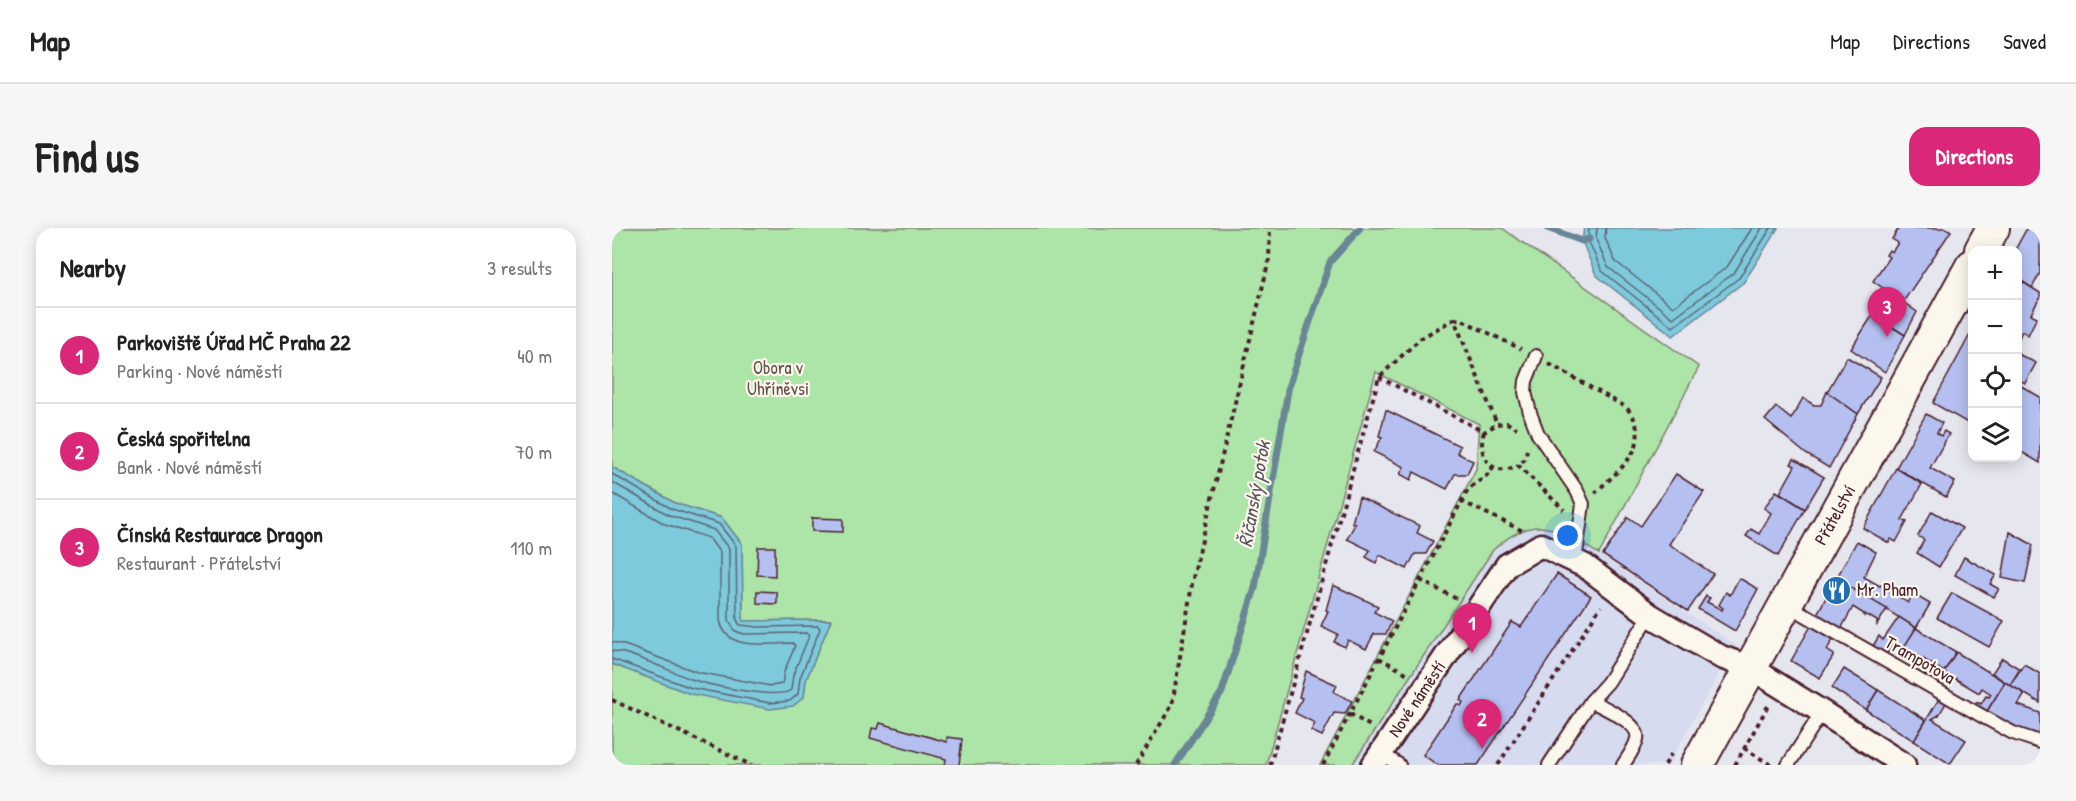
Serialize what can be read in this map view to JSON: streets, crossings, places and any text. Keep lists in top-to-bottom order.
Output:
{
  "streets": {
    "main road": ["Přátelství"],
    "street": ["Nové náměstí"],
    "lane": ["Trampotova"]
  },
  "crossings": [
    ["Přátelství", "Trampotova"],
    ["Přátelství", "Nové náměstí"]
  ],
  "water": ["Říčanský potok"],
  "parks": ["Obora v Uhříněvsi"],
  "places": {
    "restaurant": ["Mr. Pham"]
  },
  "page": {
    "header": "Map",
    "nav": ["Map", "Directions", "Saved"],
    "buttons": "Directions",
    "title": "Find us",
    "heading": ["Nearby", "3 results"],
    "map_buttons": ["+", "−"],
    "pins": ["3", "1", "2"],
    "list": [
      {
        "mark": "1",
        "name": "Parkoviště Úřad MČ Praha 22",
        "note": "Parking · Nové náměstí",
        "value": "40 m"
      },
      {
        "mark": "2",
        "name": "Česká spořitelna",
        "note": "Bank · Nové náměstí",
        "value": "70 m"
      },
      {
        "mark": "3",
        "name": "Čínská Restaurace Dragon",
        "note": "Restaurant · Přátelství",
        "value": "110 m"
      }
    ]
  }
}
